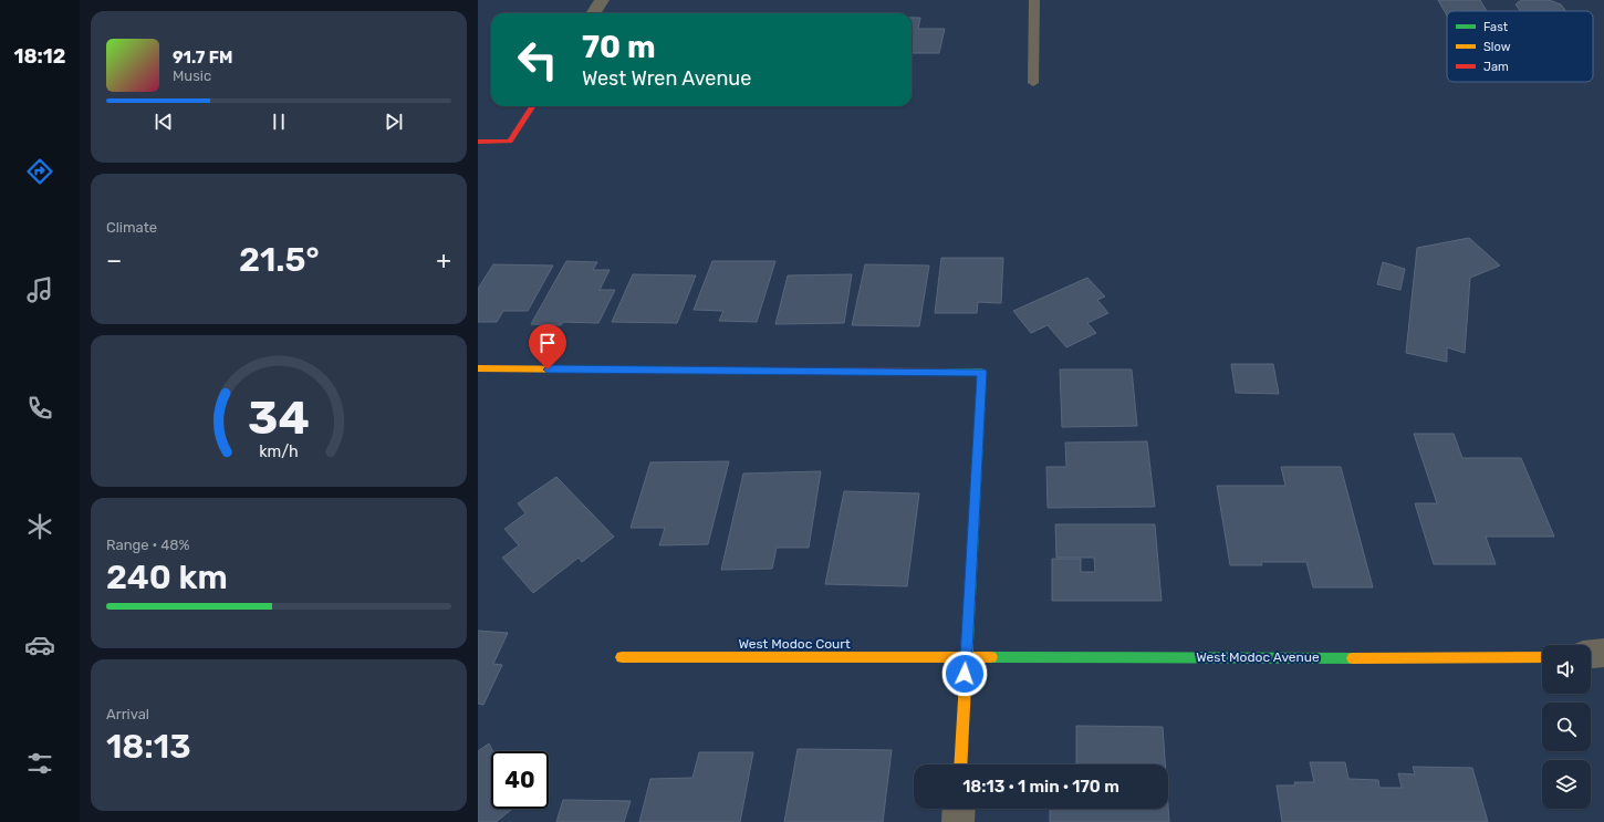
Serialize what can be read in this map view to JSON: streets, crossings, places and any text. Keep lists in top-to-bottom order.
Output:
{
  "streets": {
    "street": ["West Modoc Court", "West Modoc Avenue"]
  },
  "crossings": [
    ["West Modoc Court", "West Modoc Avenue"]
  ],
  "legend": ["Fast", "Slow", "Jam"],
  "page": {
    "tabs": "18:12",
    "turn": ["70 m", "West Wren Avenue"],
    "song": ["91.7 FM", "Music"],
    "tile": [
      "Climate",
      ["Range · 48%", "240 km"],
      ["Arrival", "18:13"]
    ],
    "heat": ["−", "21.5°", "+"],
    "limit": "40",
    "trip": "18:13 · 1 min · 170 m",
    "gauge": ["34", "km/h"]
  }
}
